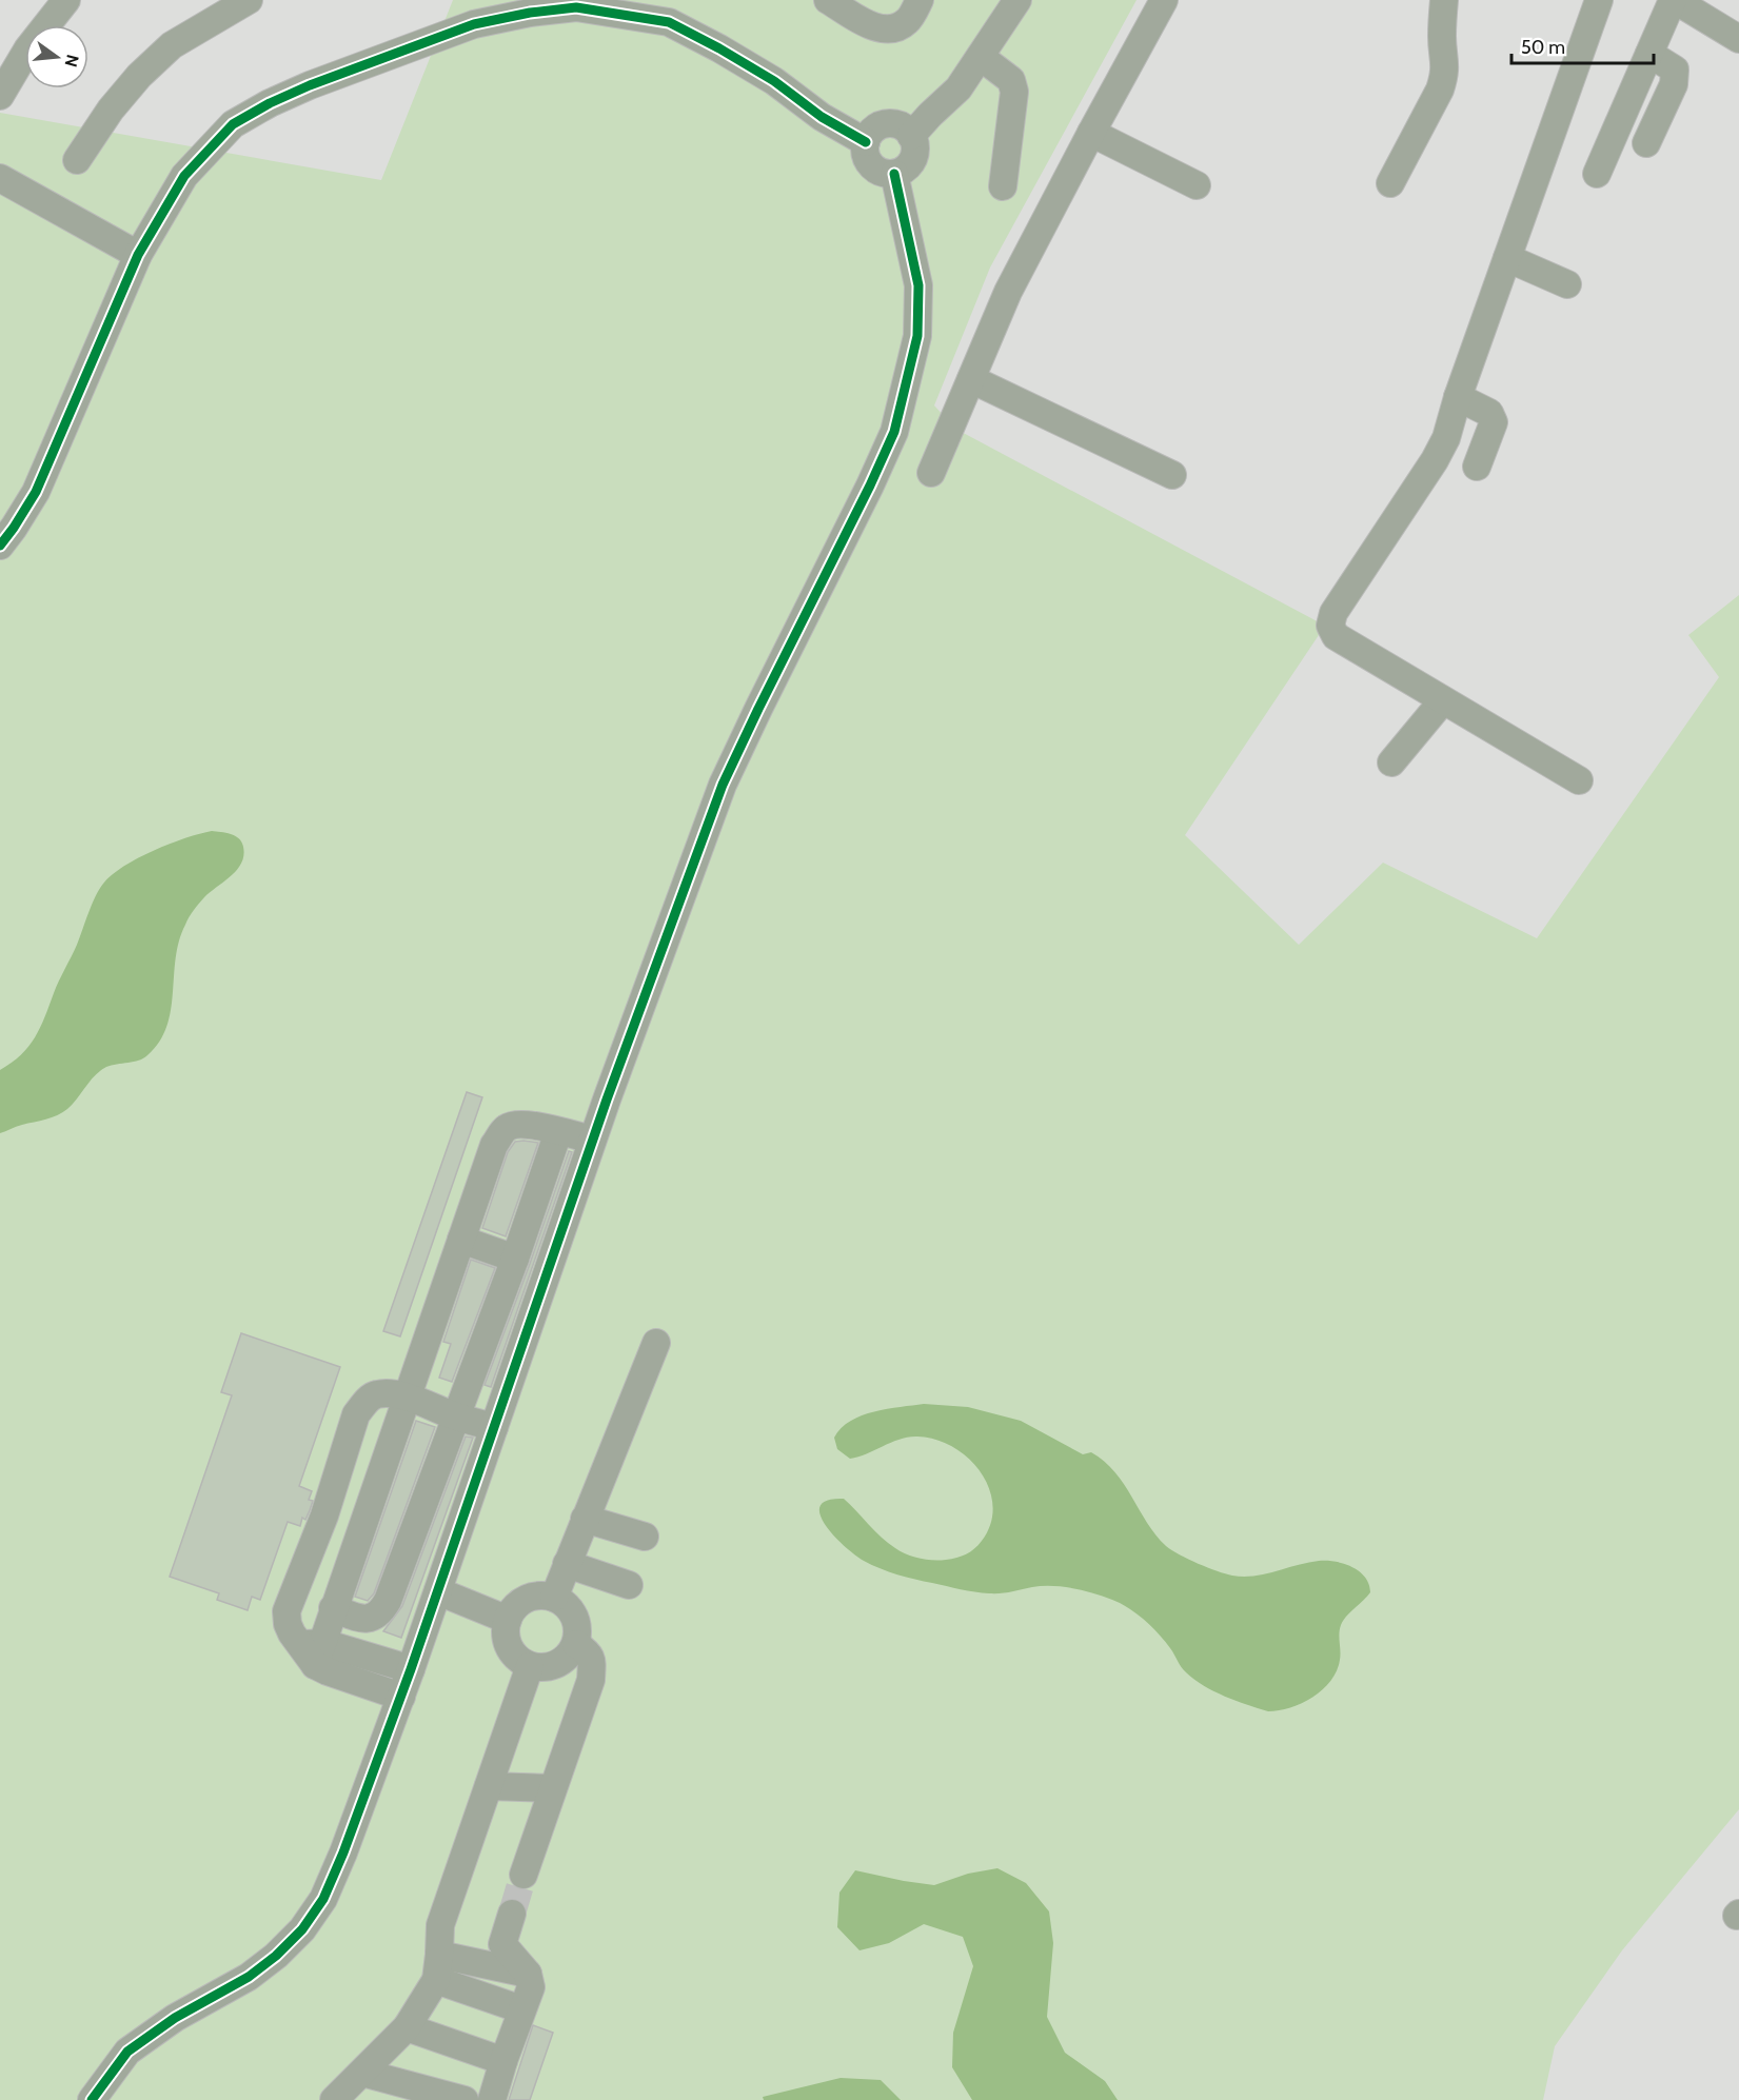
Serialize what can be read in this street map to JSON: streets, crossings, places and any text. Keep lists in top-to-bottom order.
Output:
{
  "scale_bar": "50 m",
  "north": "right"
}
